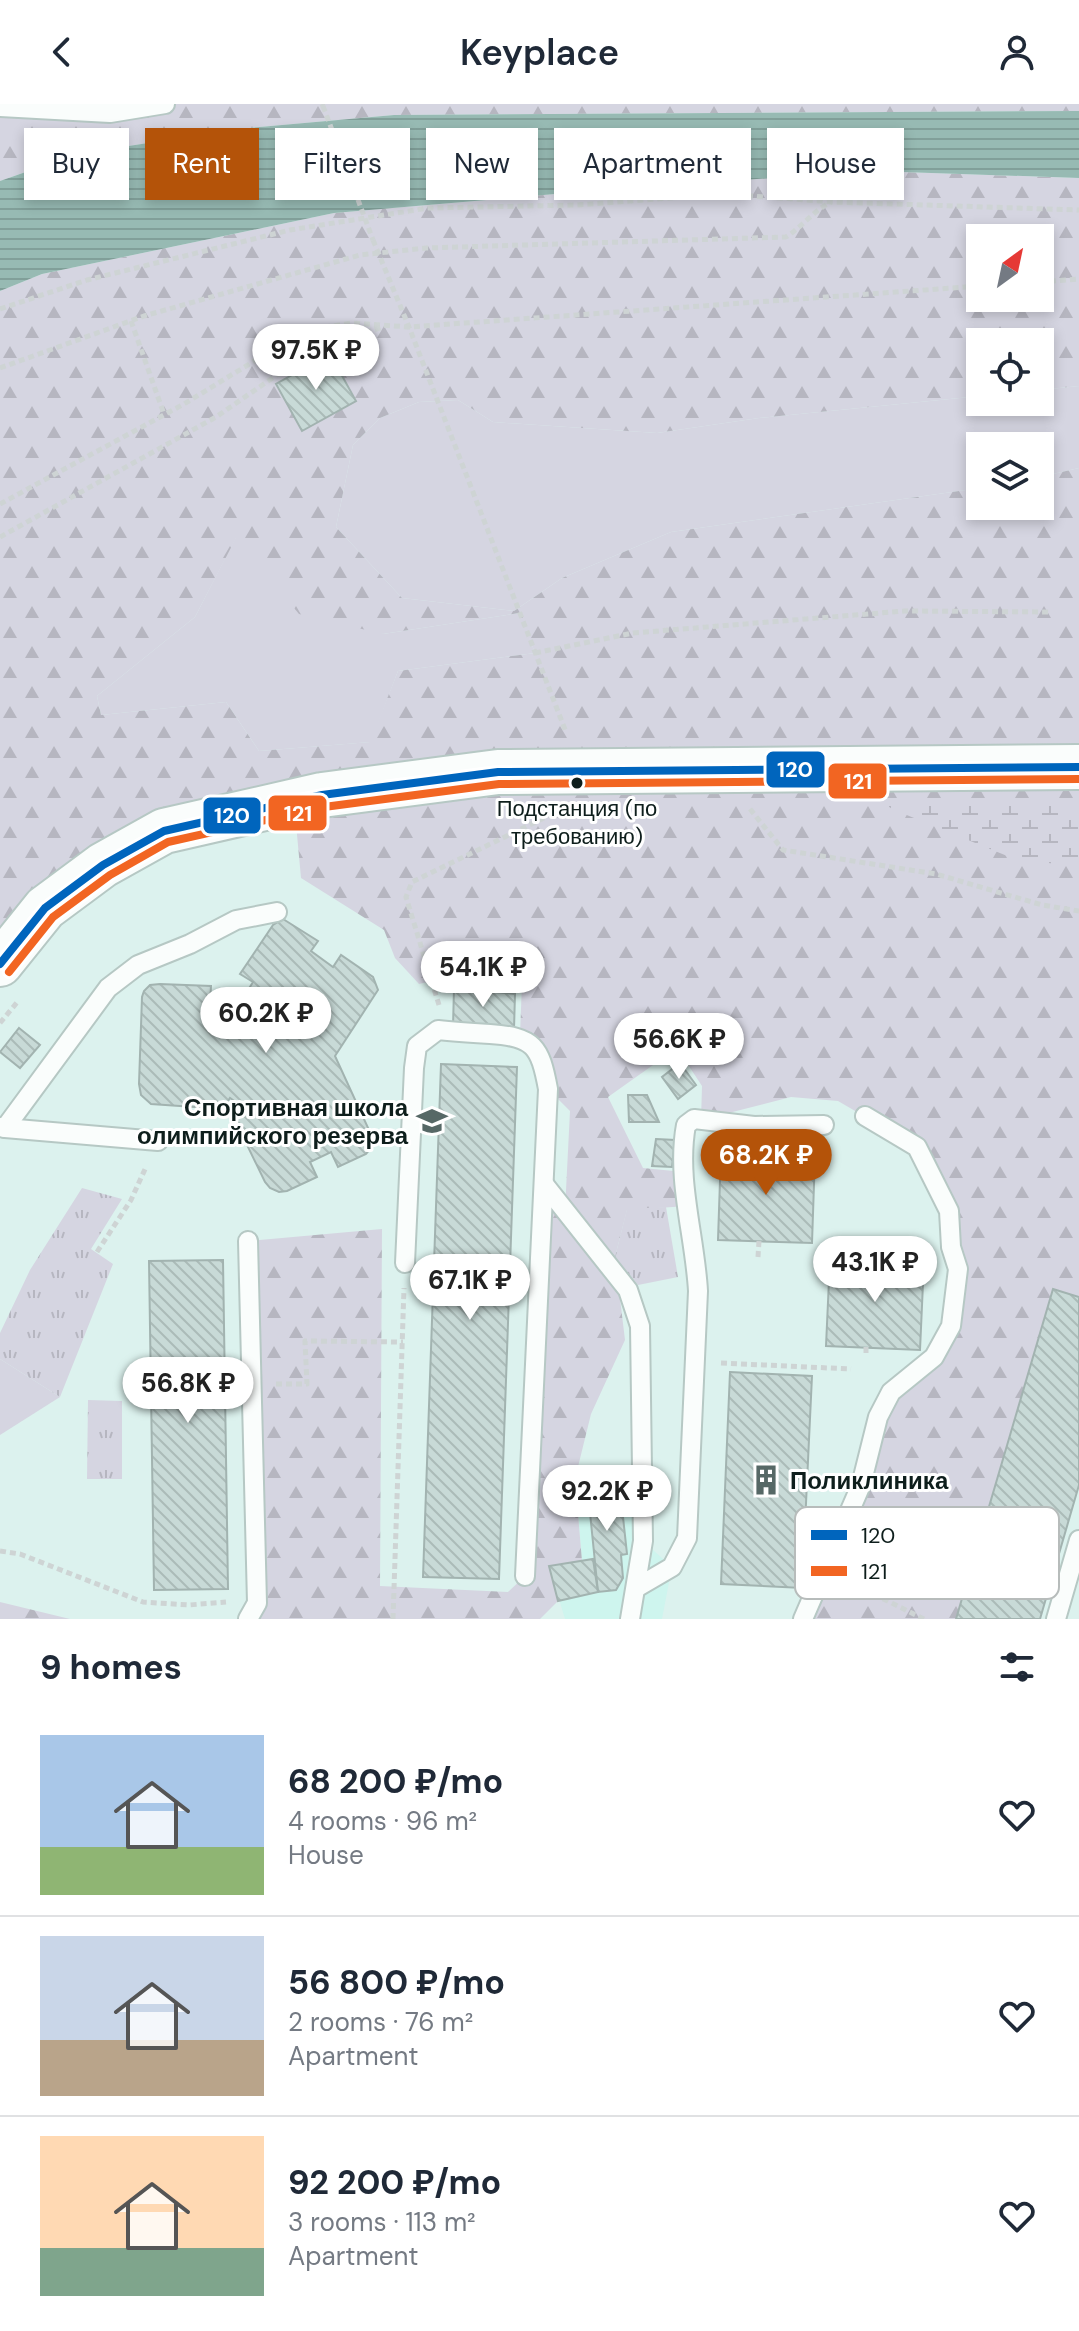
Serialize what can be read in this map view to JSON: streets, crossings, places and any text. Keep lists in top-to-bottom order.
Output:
{
  "places": {
    "other": ["Подстанция (по требованию)"],
    "school or university": ["Спортивная школа олимпийского резерва"],
    "building": ["Поликлиника"]
  },
  "lines": ["transit line 120", "transit line 121"],
  "legend": ["120", "121"],
  "north": "top right",
  "page": {
    "header": "Keyplace",
    "chip": [
      "Buy",
      "Rent",
      "Filters",
      "New",
      "Apartment",
      "House"
    ],
    "price": [
      "97.5K ₽",
      "54.1K ₽",
      "60.2K ₽",
      "56.6K ₽",
      "68.2K ₽",
      "43.1K ₽",
      "67.1K ₽",
      "56.8K ₽",
      "92.2K ₽"
    ],
    "heading": "9 homes",
    "list": [
      {
        "name": "68 200 ₽/mo",
        "note": "4 rooms · 96 m² · House"
      },
      {
        "name": "56 800 ₽/mo",
        "note": "2 rooms · 76 m² · Apartment"
      },
      {
        "name": "92 200 ₽/mo",
        "note": "3 rooms · 113 m² · Apartment"
      }
    ]
  }
}
